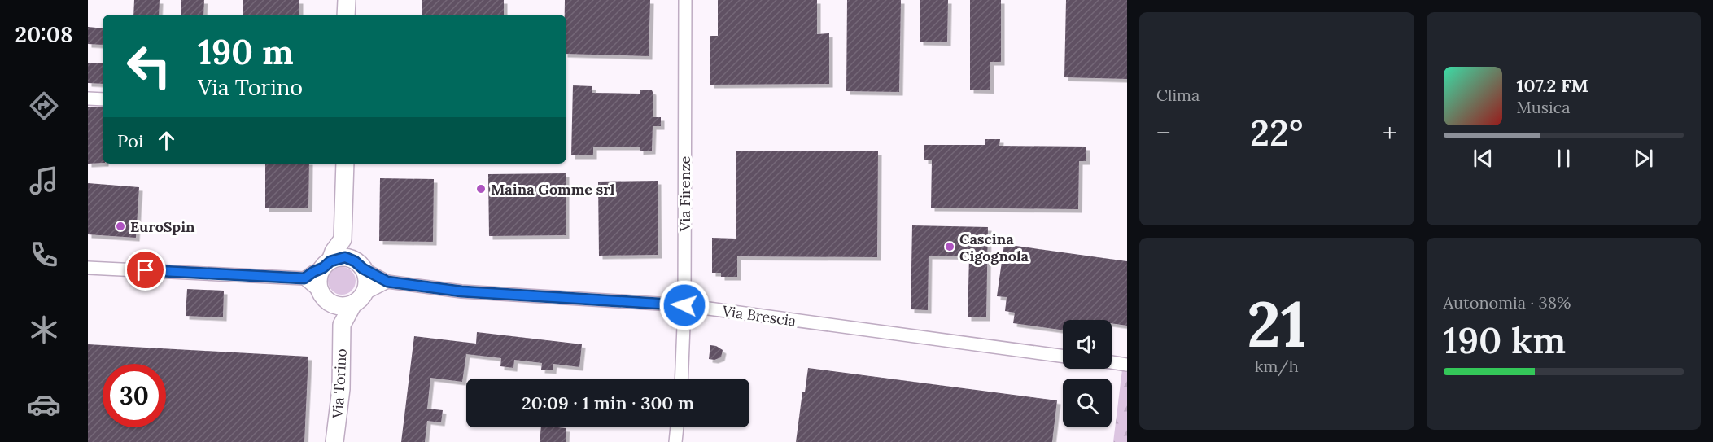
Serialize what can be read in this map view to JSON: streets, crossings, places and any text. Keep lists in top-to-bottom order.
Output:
{
  "streets": {
    "street": ["Via Firenze", "Via Brescia", "Via Torino"]
  },
  "crossings": [
    ["Via Firenze", "Via Brescia"],
    ["Via Brescia", "Via Torino"]
  ],
  "places": ["Maina Gomme srl", "EuroSpin", "Cascina Cigognola"],
  "page": {
    "tabs": "20:08",
    "tile": [
      "Clima",
      ["21", "km/h"],
      ["Autonomia · 38%", "190 km"]
    ],
    "turn": ["190 m", "Via Torino"],
    "song": ["107.2 FM", "Musica"],
    "heat": ["−", "22°", "+"],
    "then": "Poi",
    "limit": "30",
    "trip": "20:09 · 1 min · 300 m"
  }
}
